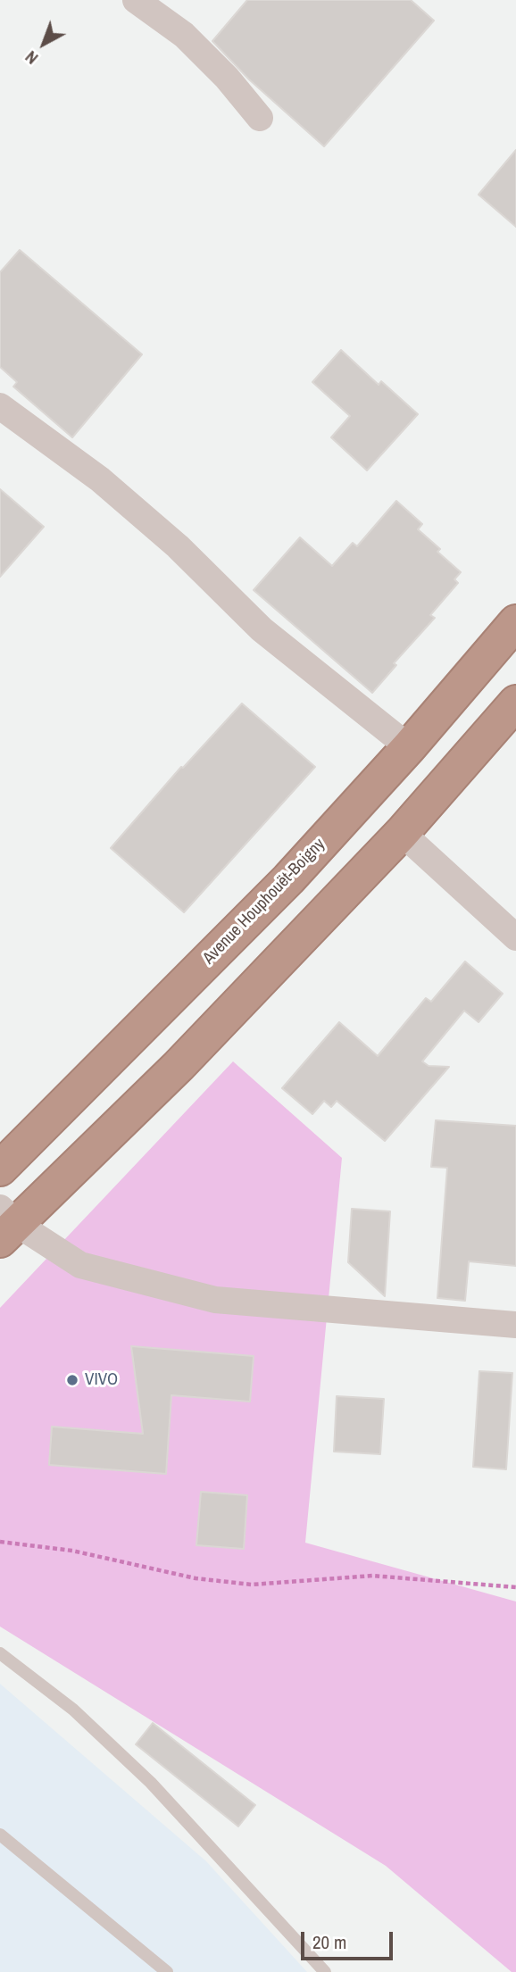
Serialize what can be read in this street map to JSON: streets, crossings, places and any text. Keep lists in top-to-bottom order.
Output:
{
  "streets": {
    "highway": ["Avenue Houphouët-Boigny"]
  },
  "places": ["VIVO"],
  "scale_bar": "20 m",
  "north": "bottom left"
}
